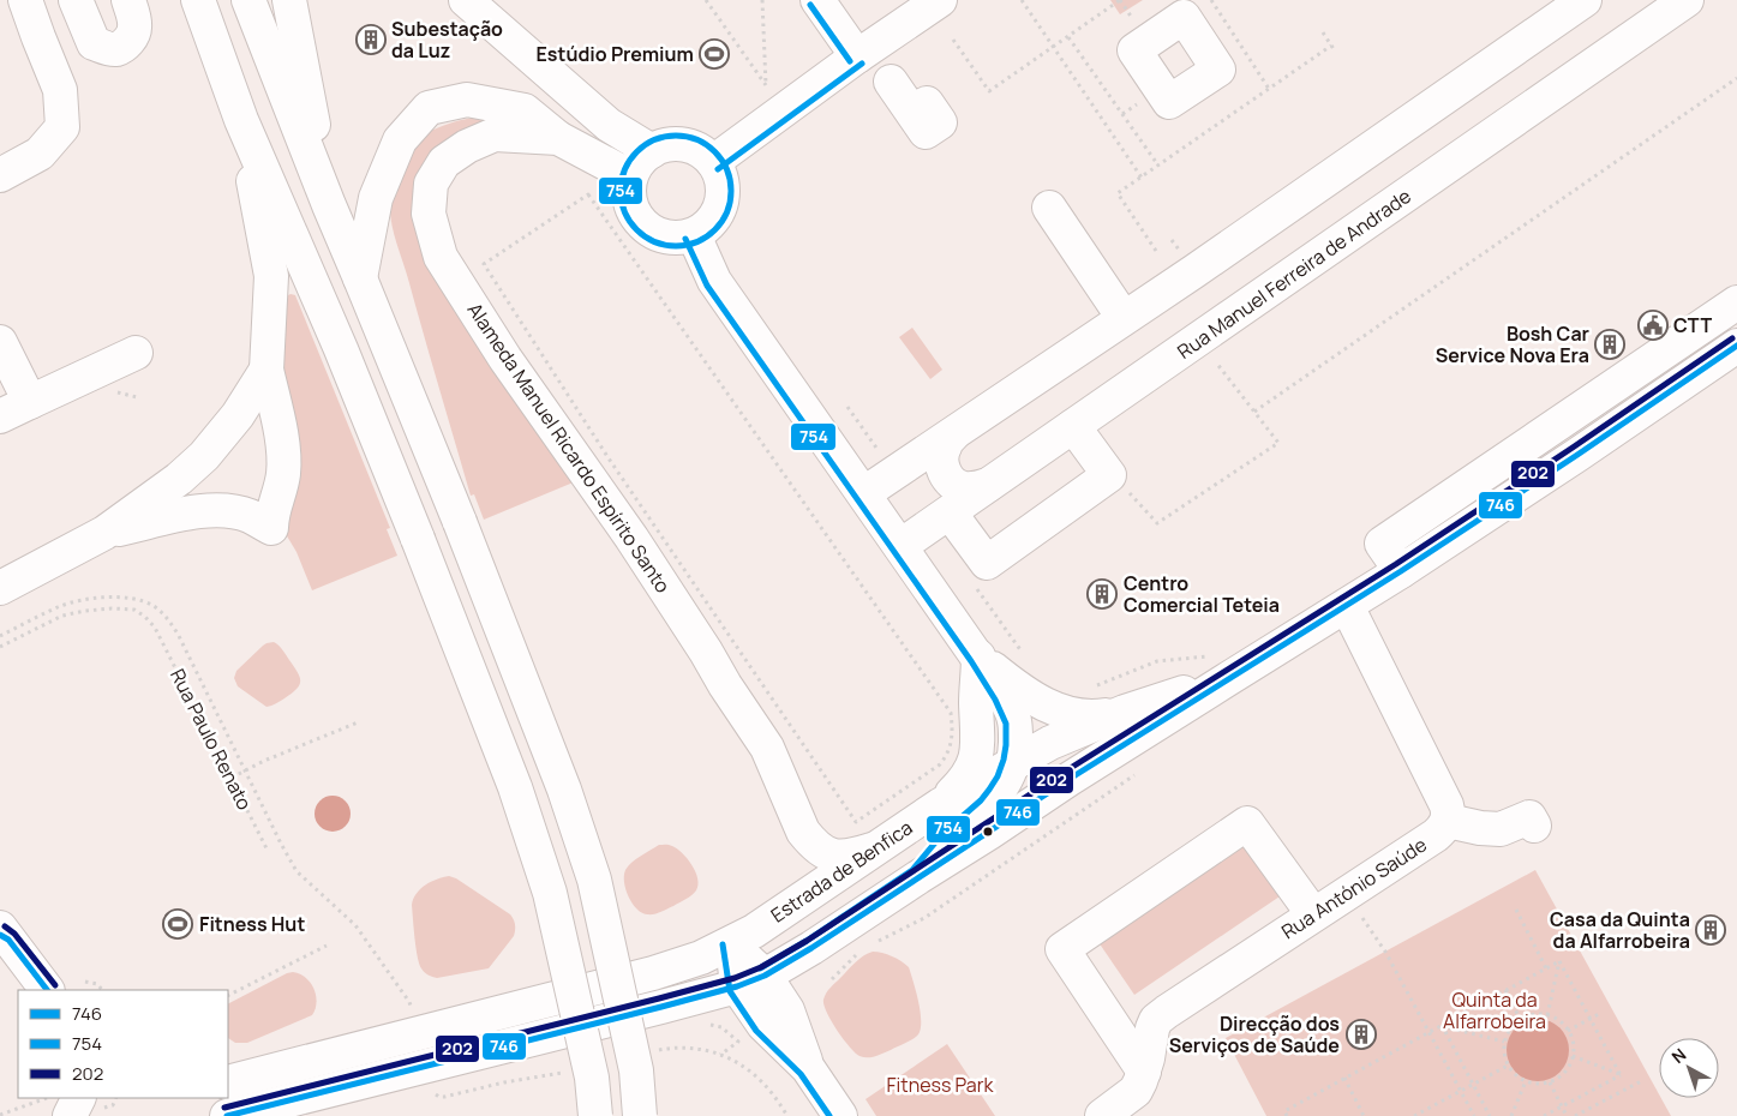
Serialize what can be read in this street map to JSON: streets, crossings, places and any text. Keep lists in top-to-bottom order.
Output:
{
  "streets": {
    "main road": [
      "Rua Manuel Ferreira de Andrade",
      "Alameda Manuel Ricardo Espírito Santo",
      "Estrada de Benfica",
      "Rua António Saúde"
    ],
    "path": ["Rua Paulo Renato"]
  },
  "crossings": [
    ["Alameda Manuel Ricardo Espírito Santo", "Estrada de Benfica"]
  ],
  "parks": ["Quinta da Alfarrobeira", "Fitness Park"],
  "places": {
    "building": [
      "Subestação da Luz",
      "Bosh Car Service Nova Era",
      "Centro Comercial Teteia",
      "Casa da Quinta da Alfarrobeira",
      "Direcção dos Serviços de Saúde"
    ],
    "sports": ["Estúdio Premium", "Fitness Hut"],
    "public building": ["CTT"]
  },
  "lines": ["transit line 754", "transit line 202", "transit line 746"],
  "legend": ["746", "754", "202"],
  "north": "top left"
}
